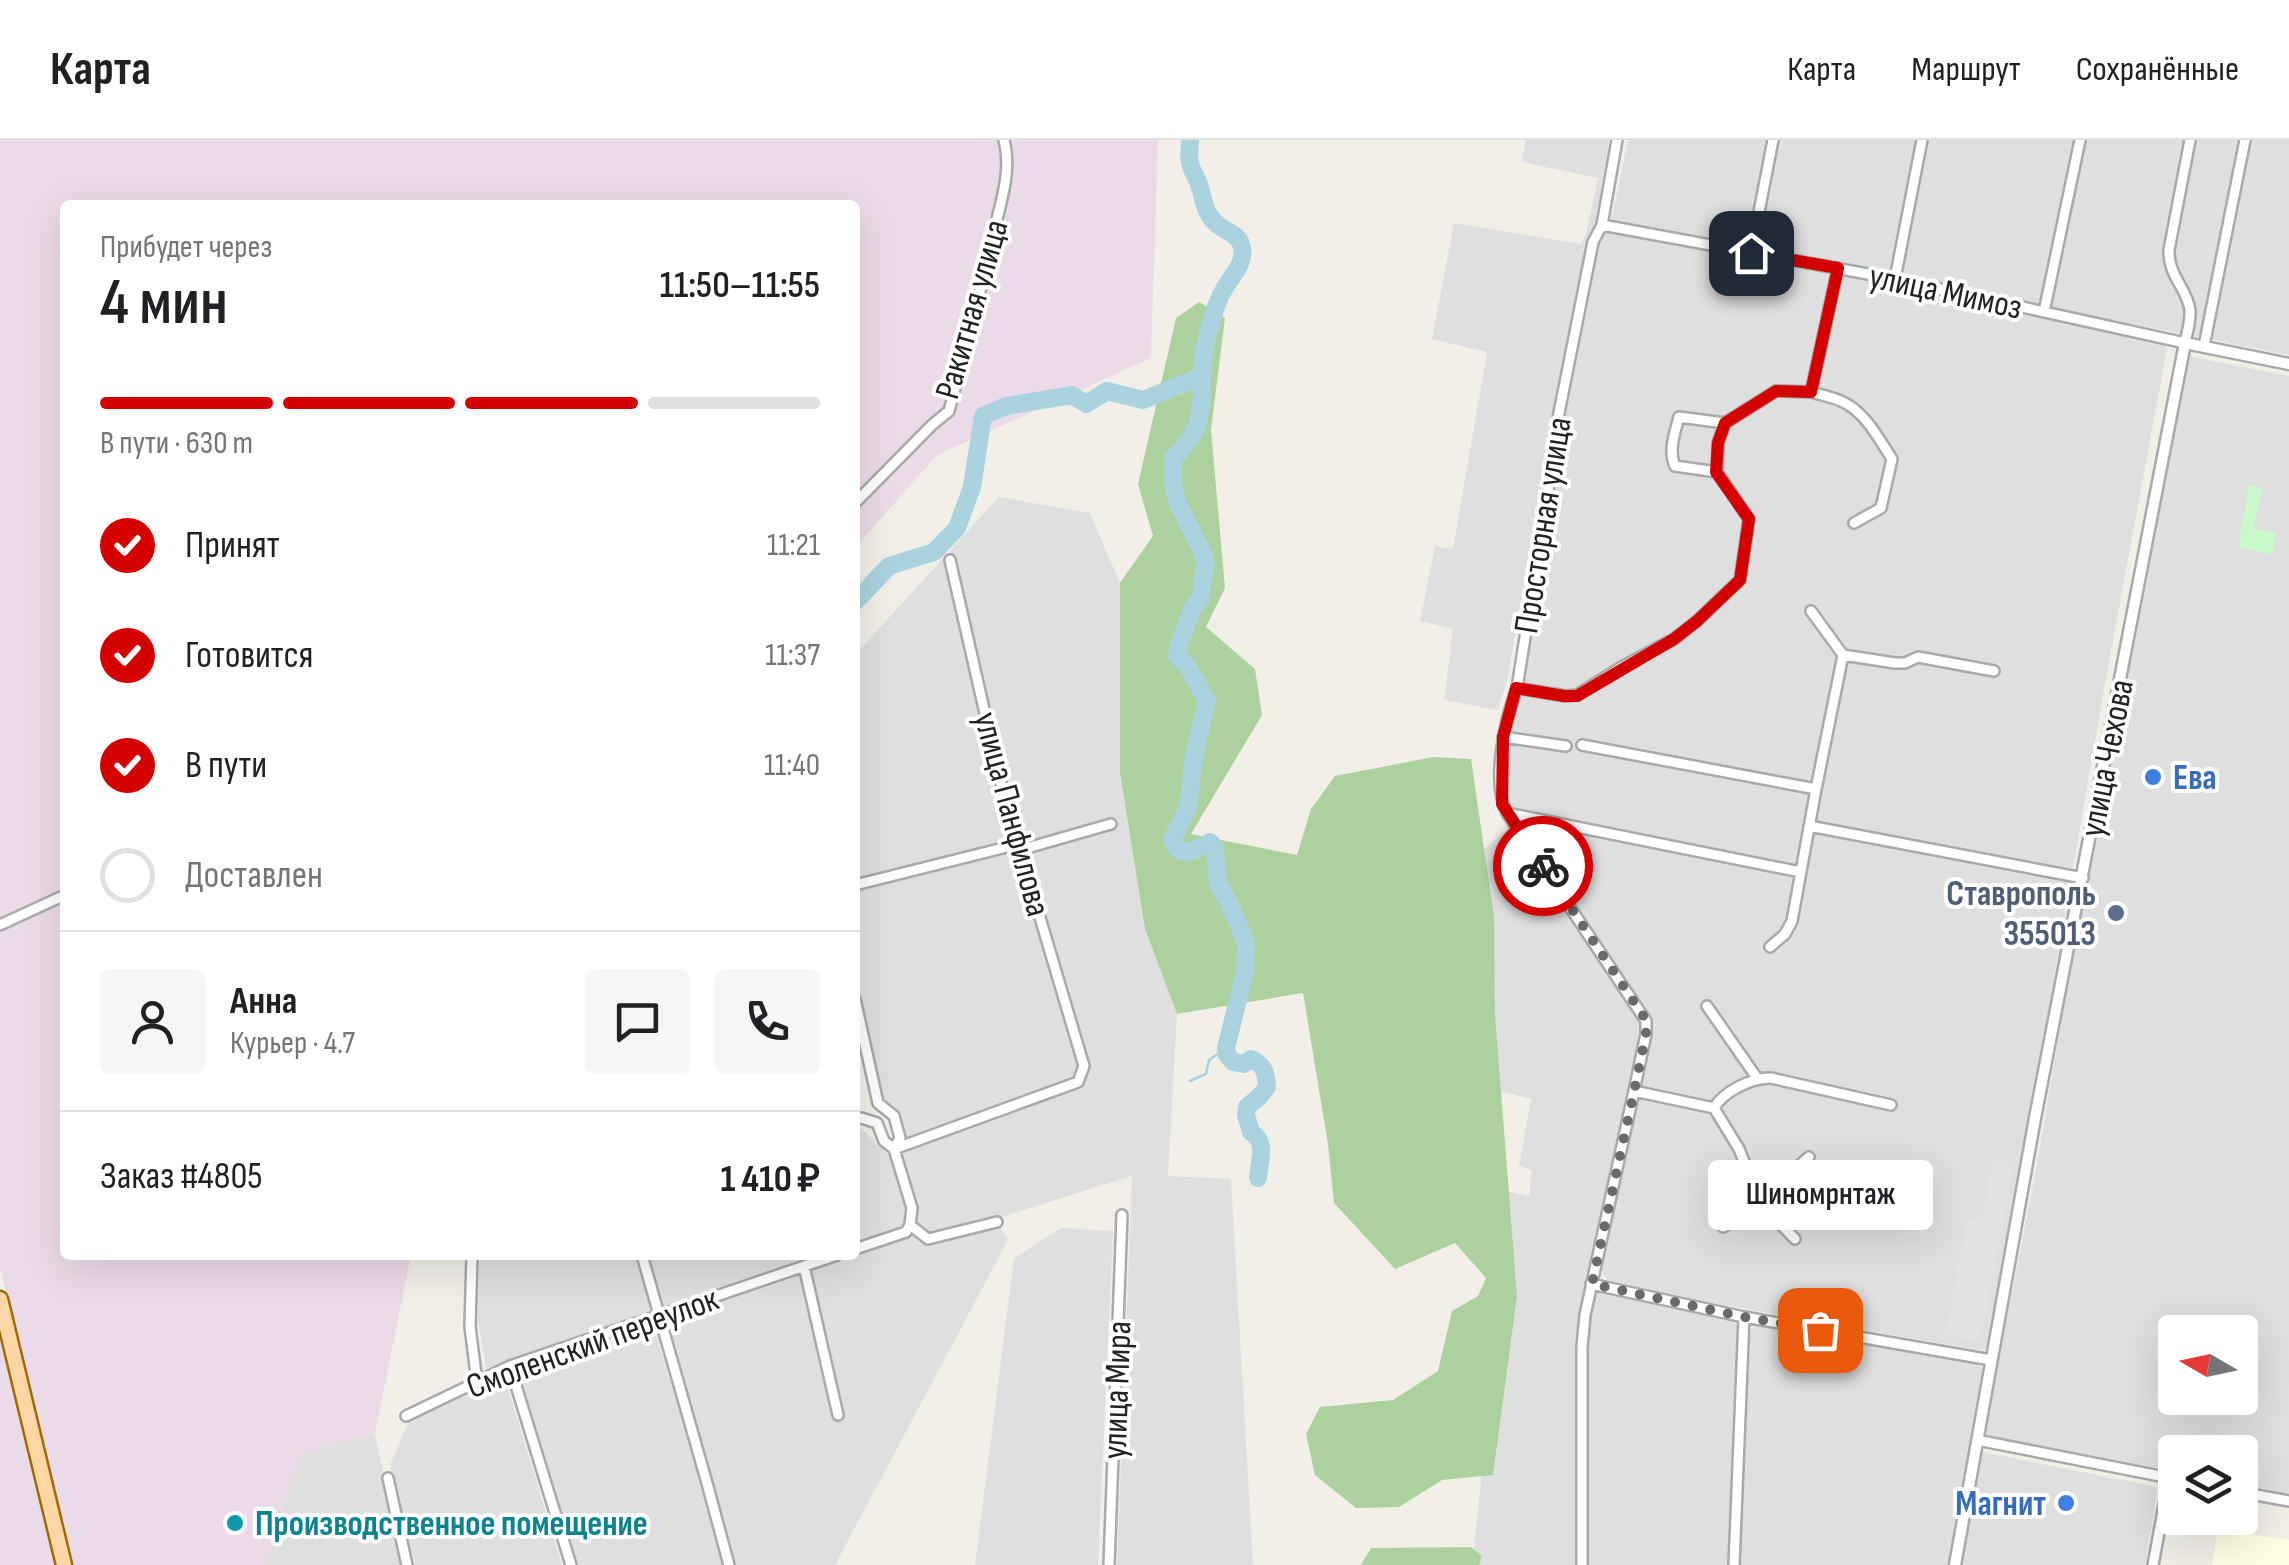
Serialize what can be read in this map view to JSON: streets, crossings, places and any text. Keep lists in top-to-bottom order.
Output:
{
  "streets": {
    "street": [
      "улица Мимоз",
      "Ракитная улица",
      "Просторная улица",
      "улица Чехова",
      "улица Панфилова",
      "Смоленский переулок",
      "улица Мира"
    ]
  },
  "crossings": [
    ["улица Мимоз", "Просторная улица"],
    ["улица Мимоз", "улица Чехова"]
  ],
  "places": [
    "Ева",
    "Ставрополь 355013",
    "Шиномрнтаж",
    "Магнит",
    "Производственное помещение"
  ],
  "north": "left",
  "page": {
    "header": "Карта",
    "nav": ["Карта", "Маршрут", "Сохранённые"],
    "heading": ["4 мин", "Прибудет через", "11:50–11:55"],
    "panel": [
      "Анна",
      "Курьер · 4.7",
      "Заказ #4805",
      "1 410 ₽"
    ],
    "bar": "В пути · 630 m",
    "list": [
      ["Принят", "11:21"],
      ["Готовится", "11:37"],
      ["В пути", "11:40"],
      "Доставлен"
    ],
    "bubble": "Шиномрнтаж"
  }
}
